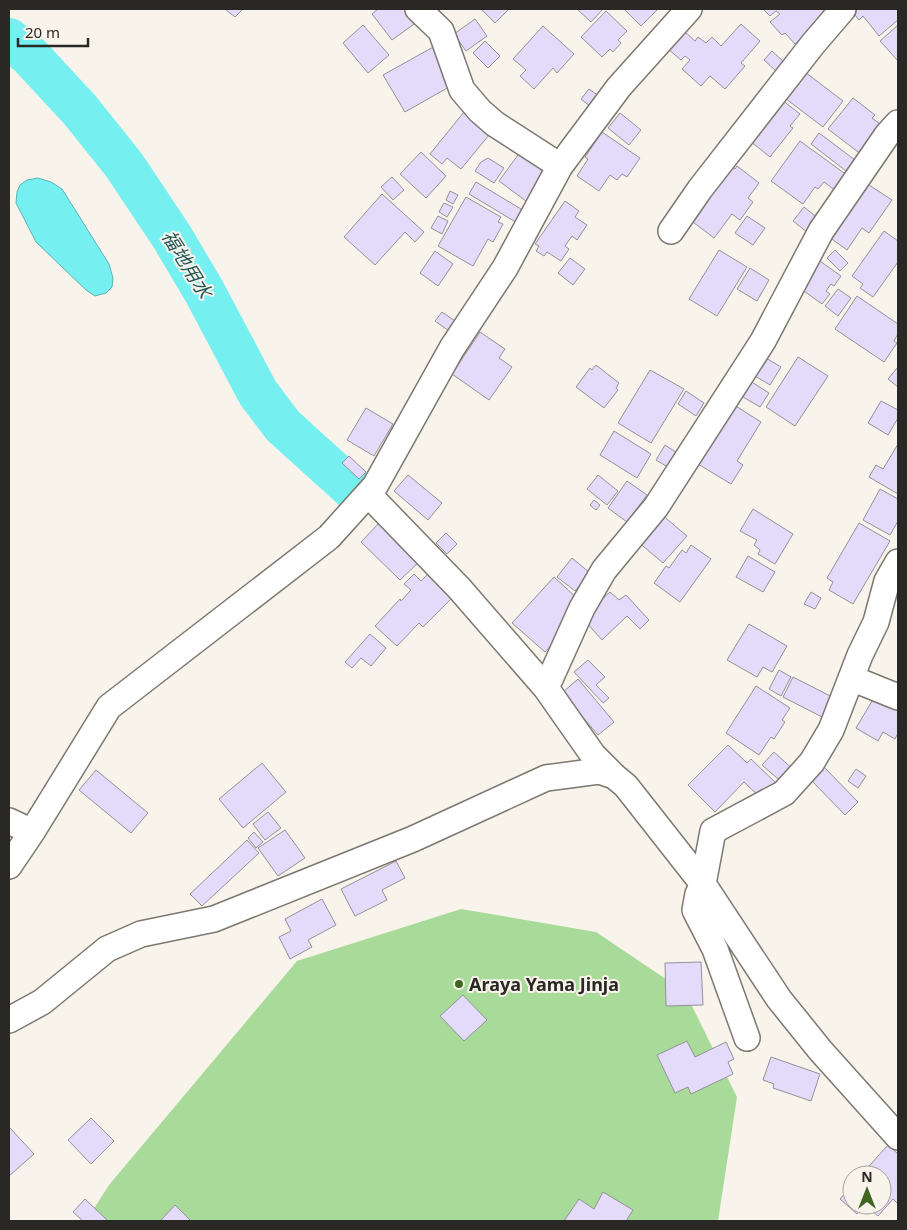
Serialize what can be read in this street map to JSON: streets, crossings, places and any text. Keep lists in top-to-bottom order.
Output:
{
  "water": ["福地用水"],
  "places": ["Araya Yama Jinja"],
  "scale_bar": "20 m",
  "north": "top"
}
